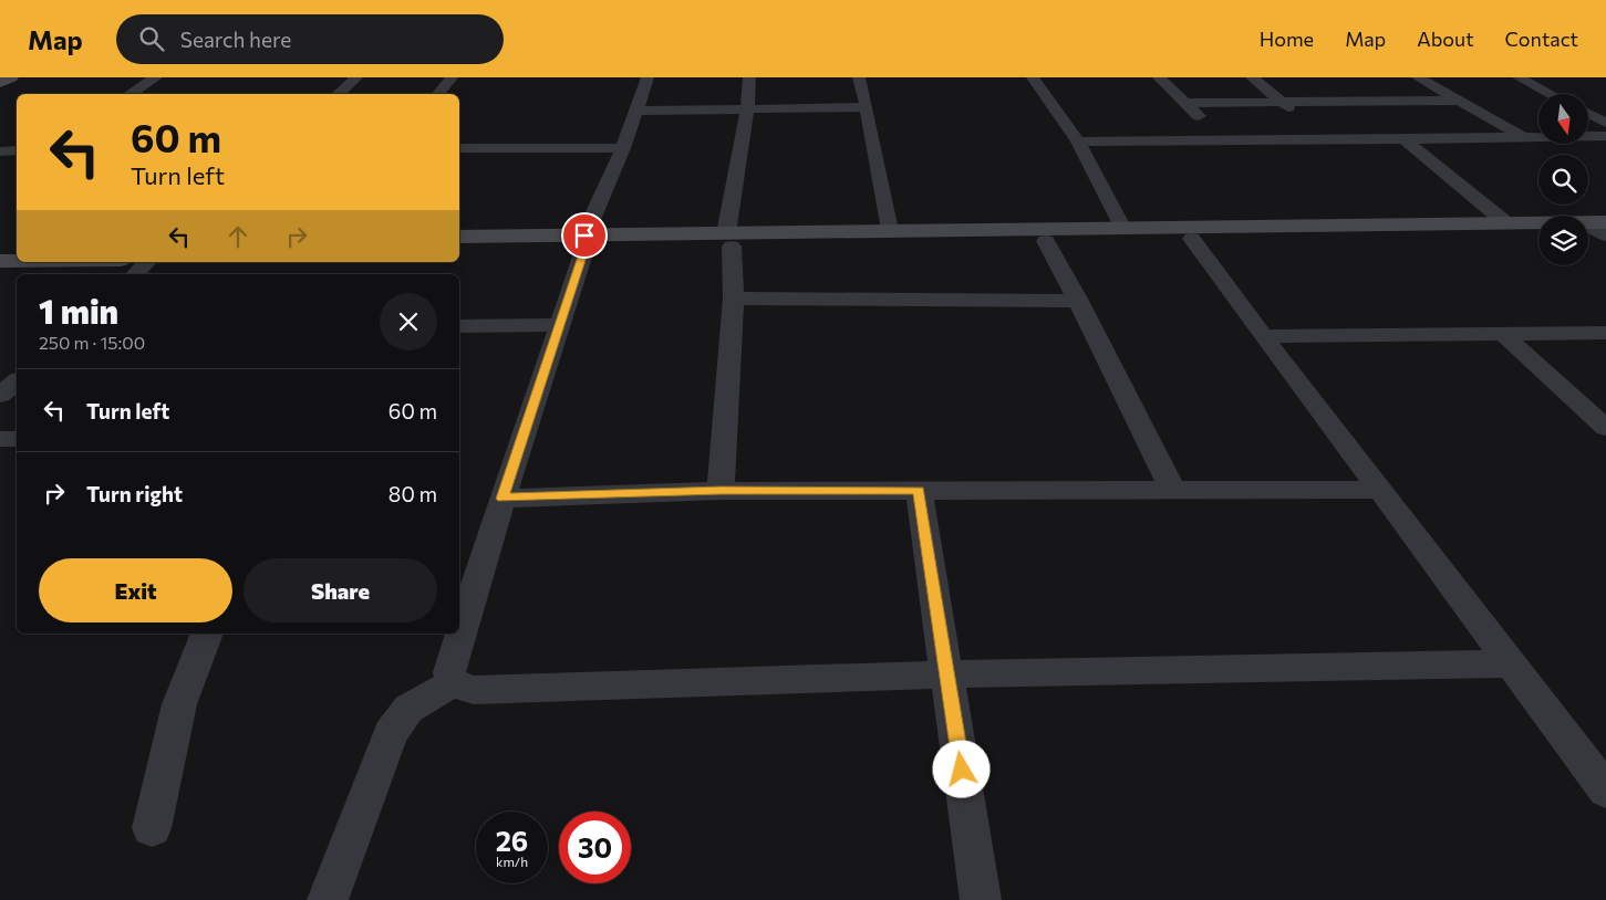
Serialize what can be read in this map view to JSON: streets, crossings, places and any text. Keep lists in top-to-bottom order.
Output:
{
  "north": "bottom",
  "page": {
    "header": "Map",
    "search": "Search here",
    "nav": [
      "Home",
      "Map",
      "About",
      "Contact"
    ],
    "turn": ["60 m", "Turn left"],
    "heading": ["1 min", "250 m · 15:00"],
    "list": [
      {
        "name": "Turn left",
        "value": "60 m"
      },
      {
        "name": "Turn right",
        "value": "80 m"
      }
    ],
    "buttons": ["Exit", "Share"],
    "speed": "26 km/h",
    "limit": "30"
  }
}
